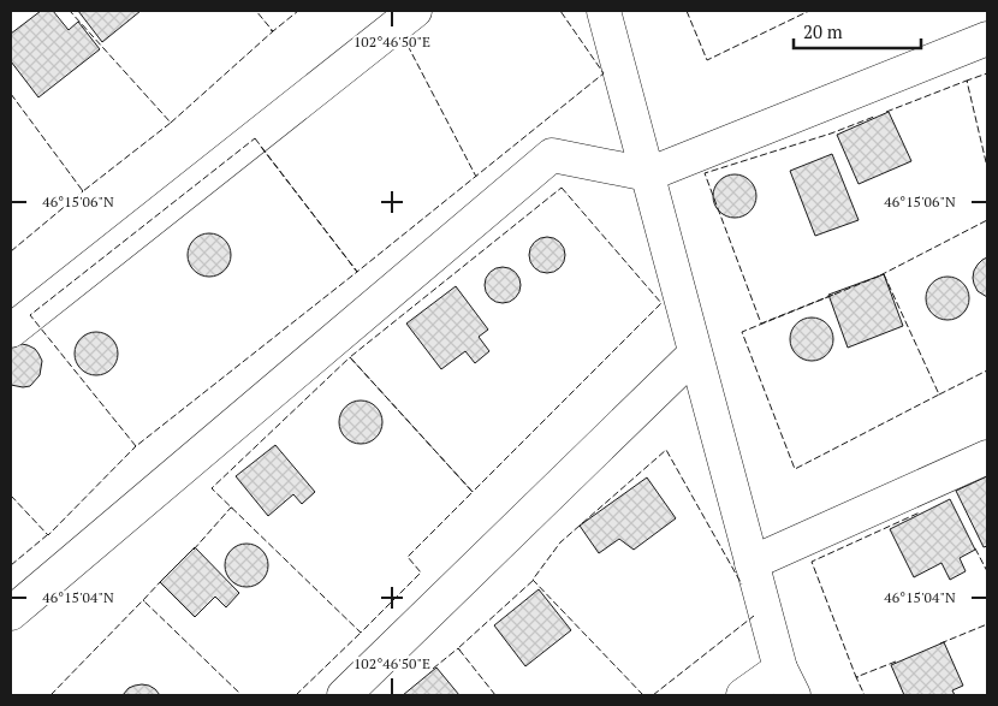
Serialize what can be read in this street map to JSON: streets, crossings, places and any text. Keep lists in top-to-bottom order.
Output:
{
  "scale_bar": "20 m",
  "coordinates": ["102°46'50\"E", "46°15'06\"N", "46°15'04\"N"]
}
